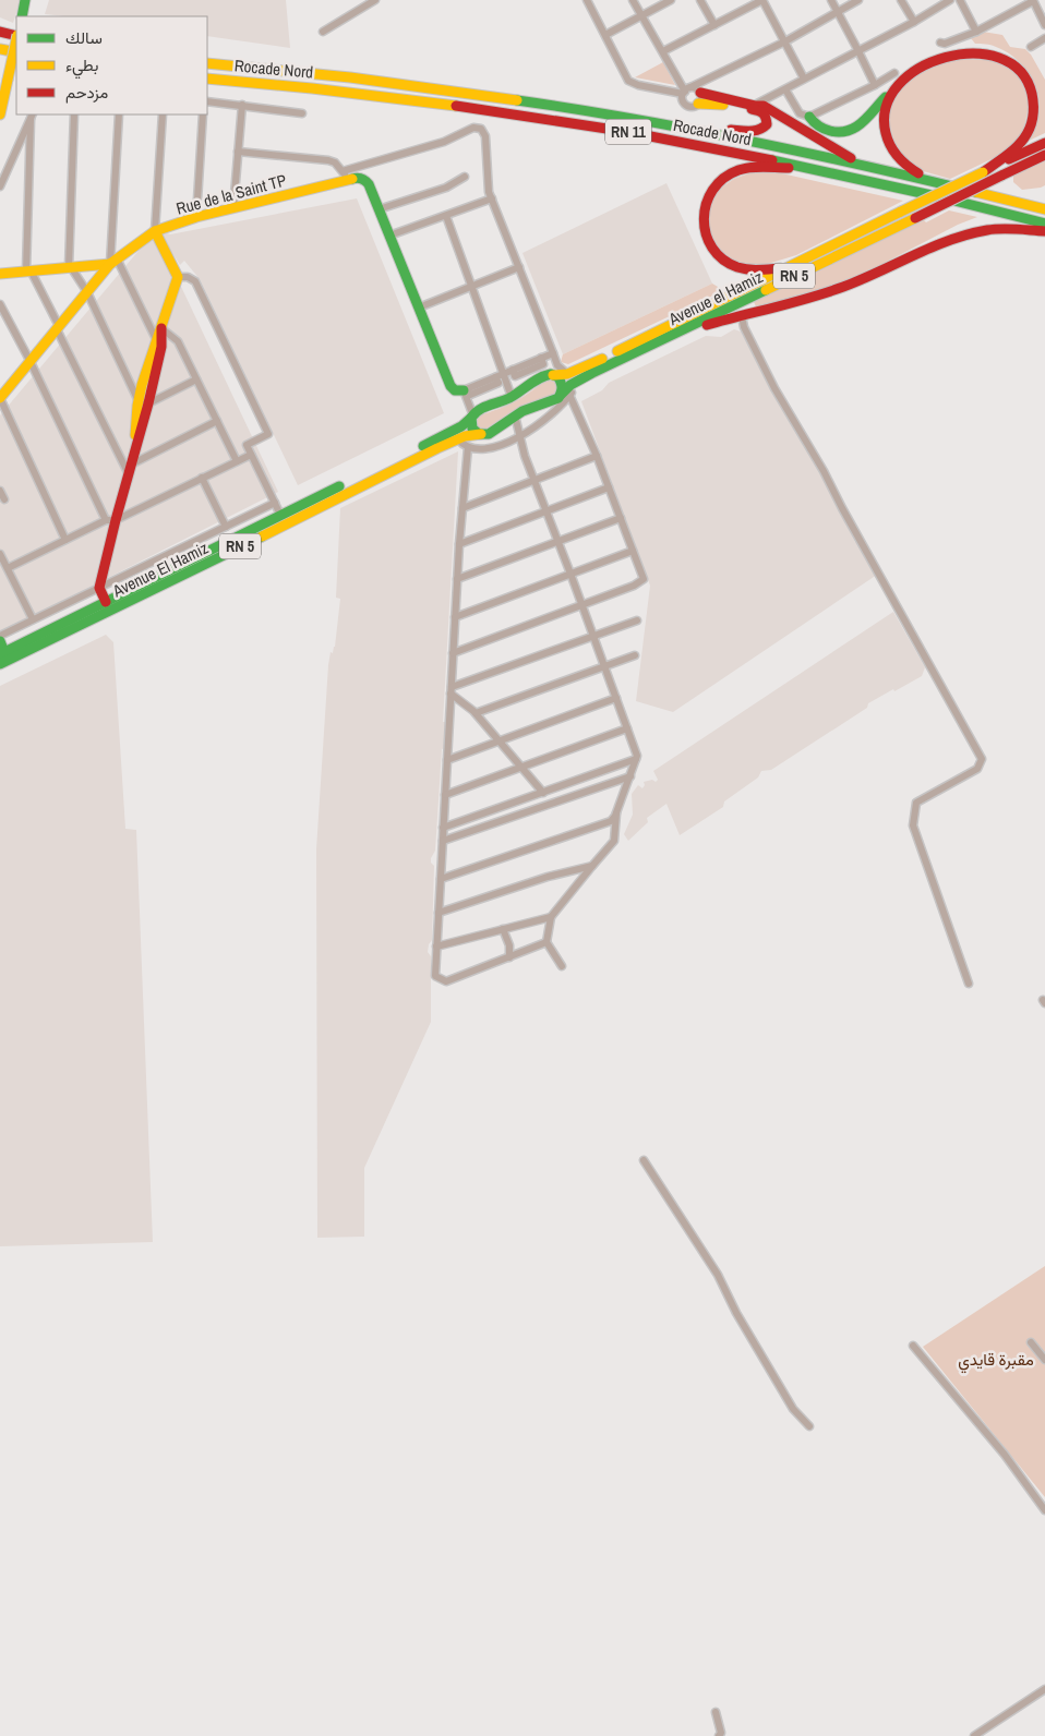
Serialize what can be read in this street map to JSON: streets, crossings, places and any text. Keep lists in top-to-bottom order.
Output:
{
  "streets": {
    "main road": [
      "Rocade Nord",
      "RN 11",
      "Rue de la Saint TP",
      "RN 5",
      "Avenue el Hamiz",
      "Avenue El Hamiz"
    ]
  },
  "crossings": [
    ["Avenue el Hamiz", "Avenue El Hamiz"]
  ],
  "parks": ["مقبرة قايدي"],
  "legend": ["سالك", "بطيء", "مزدحم"]
}
